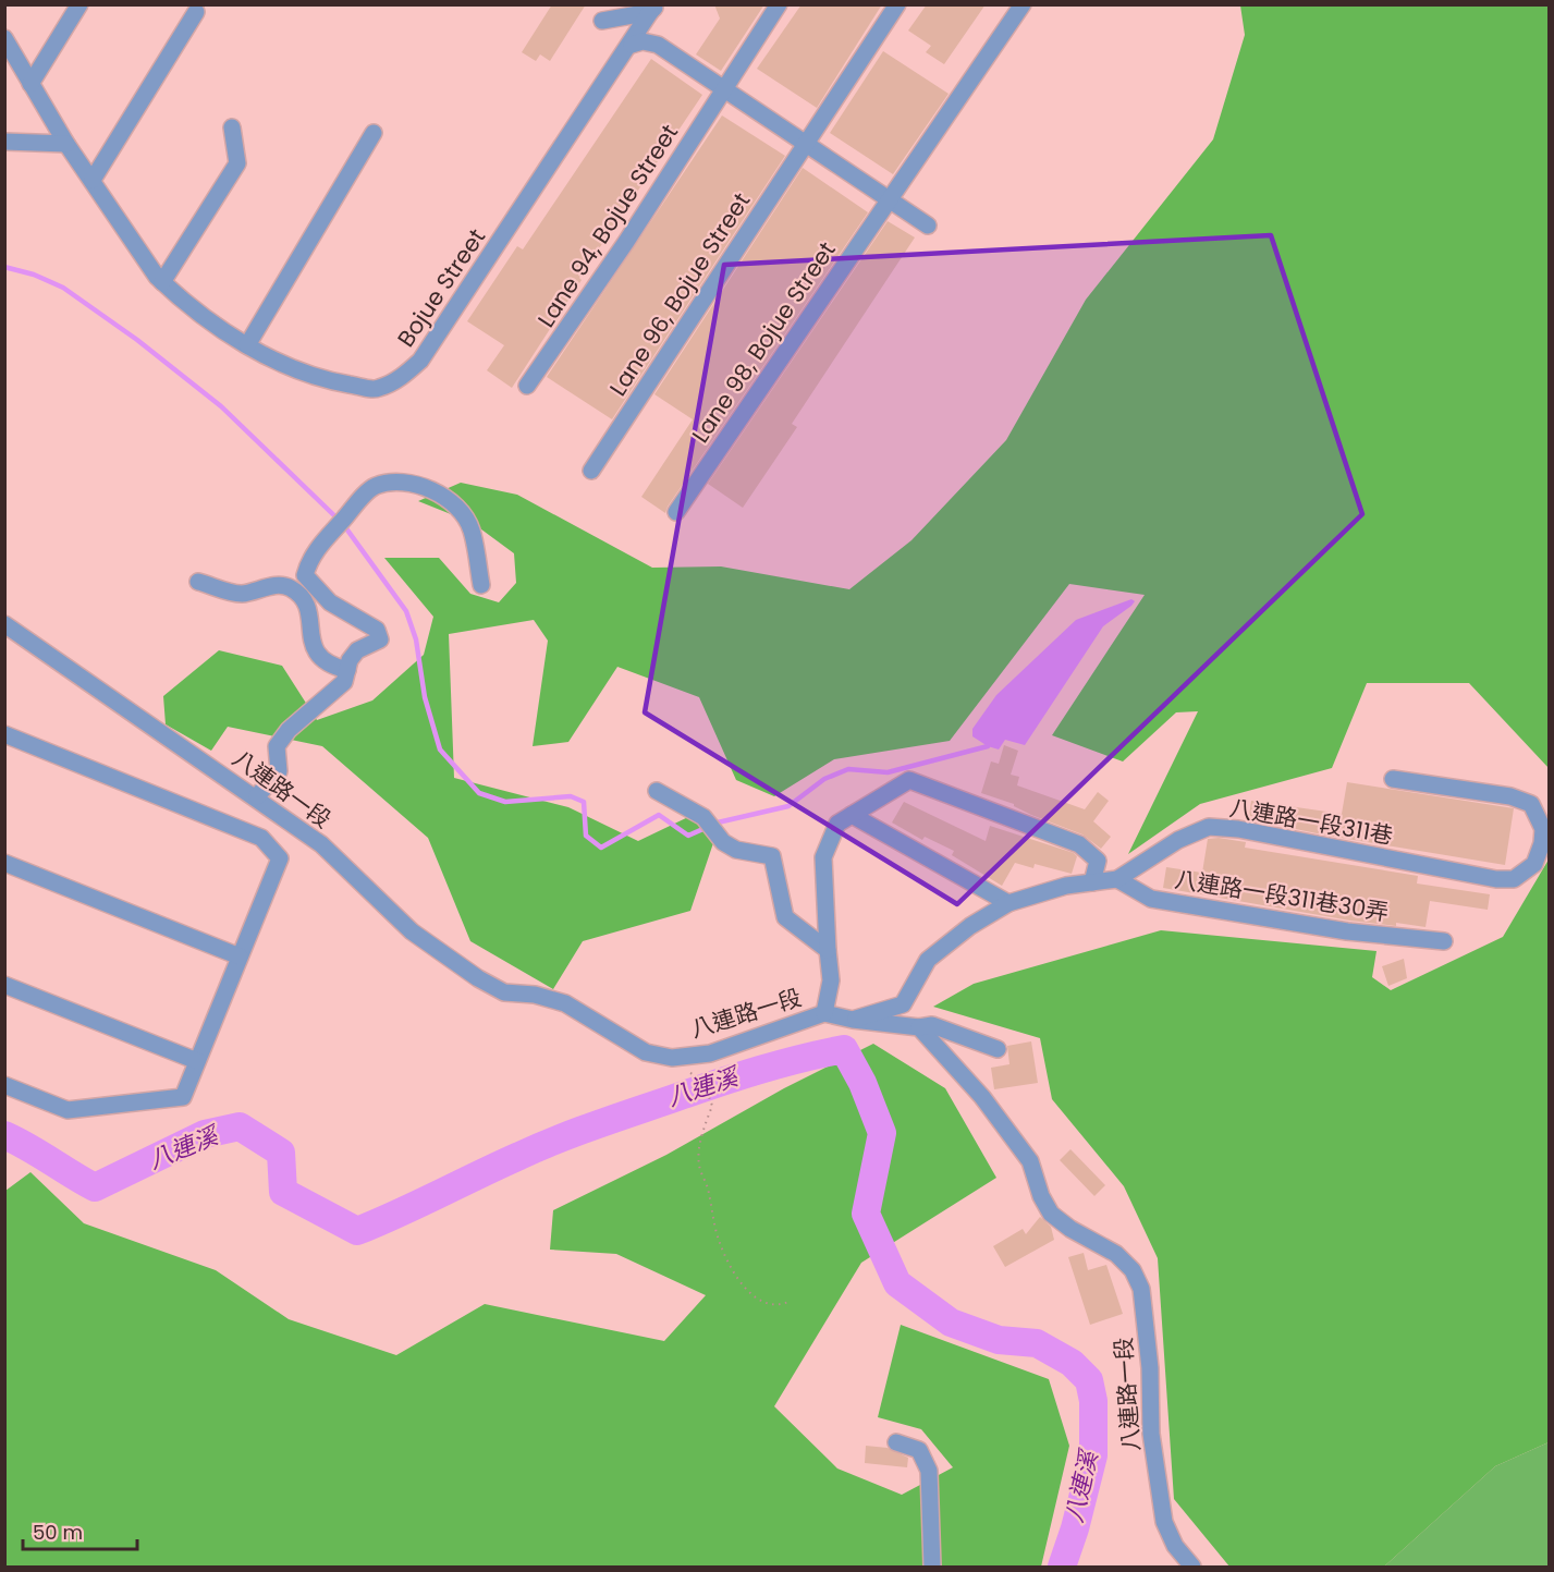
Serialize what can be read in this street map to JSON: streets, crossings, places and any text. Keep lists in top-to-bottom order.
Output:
{
  "streets": {
    "street": [
      "Lane 94, Bojue Street",
      "Bojue Street",
      "Lane 96, Bojue Street",
      "Lane 98, Bojue Street",
      "八連路一段",
      "八連路一段311巷",
      "八連路一段311巷30弄"
    ]
  },
  "crossings": [
    ["八連路一段", "八連路一段311巷"],
    ["八連路一段311巷", "八連路一段311巷30弄"]
  ],
  "water": ["八連溪"],
  "scale_bar": "50 m"
}
